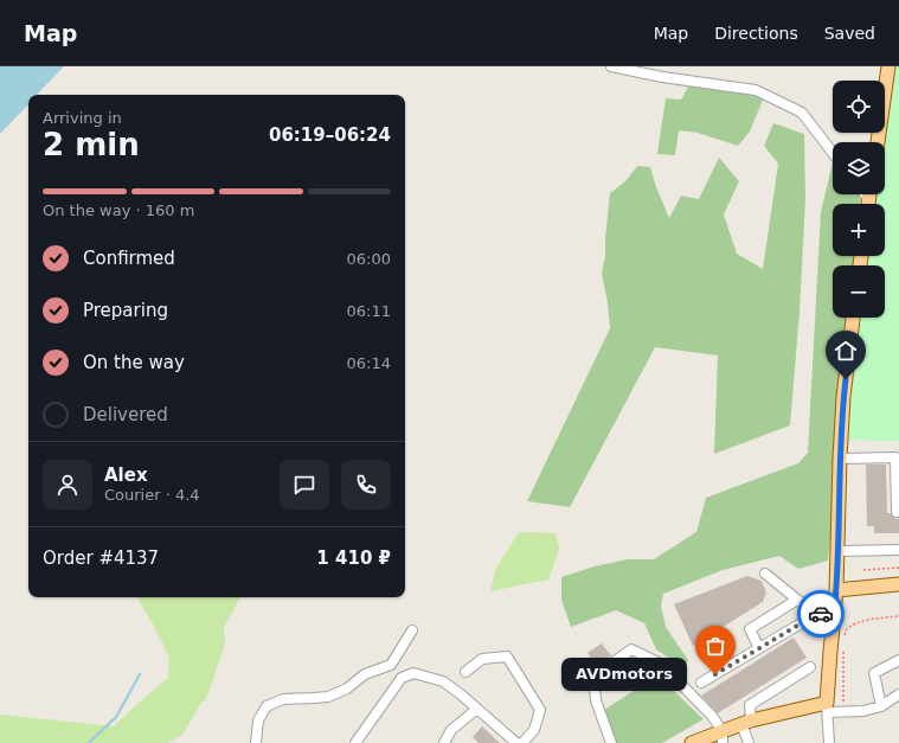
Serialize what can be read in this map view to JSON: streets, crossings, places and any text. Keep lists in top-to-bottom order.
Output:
{
  "places": ["AVDmotors"],
  "page": {
    "header": "Map",
    "nav": ["Map", "Directions", "Saved"],
    "map_buttons": ["+", "−"],
    "heading": ["2 min", "Arriving in", "06:19–06:24"],
    "panel": [
      "Alex",
      "Courier · 4.4",
      "Order #4137",
      "1 410 ₽"
    ],
    "bar": "On the way · 160 m",
    "list": [
      ["Confirmed", "06:00"],
      ["Preparing", "06:11"],
      ["On the way", "06:14"],
      "Delivered"
    ],
    "bubble": "AVDmotors"
  }
}
